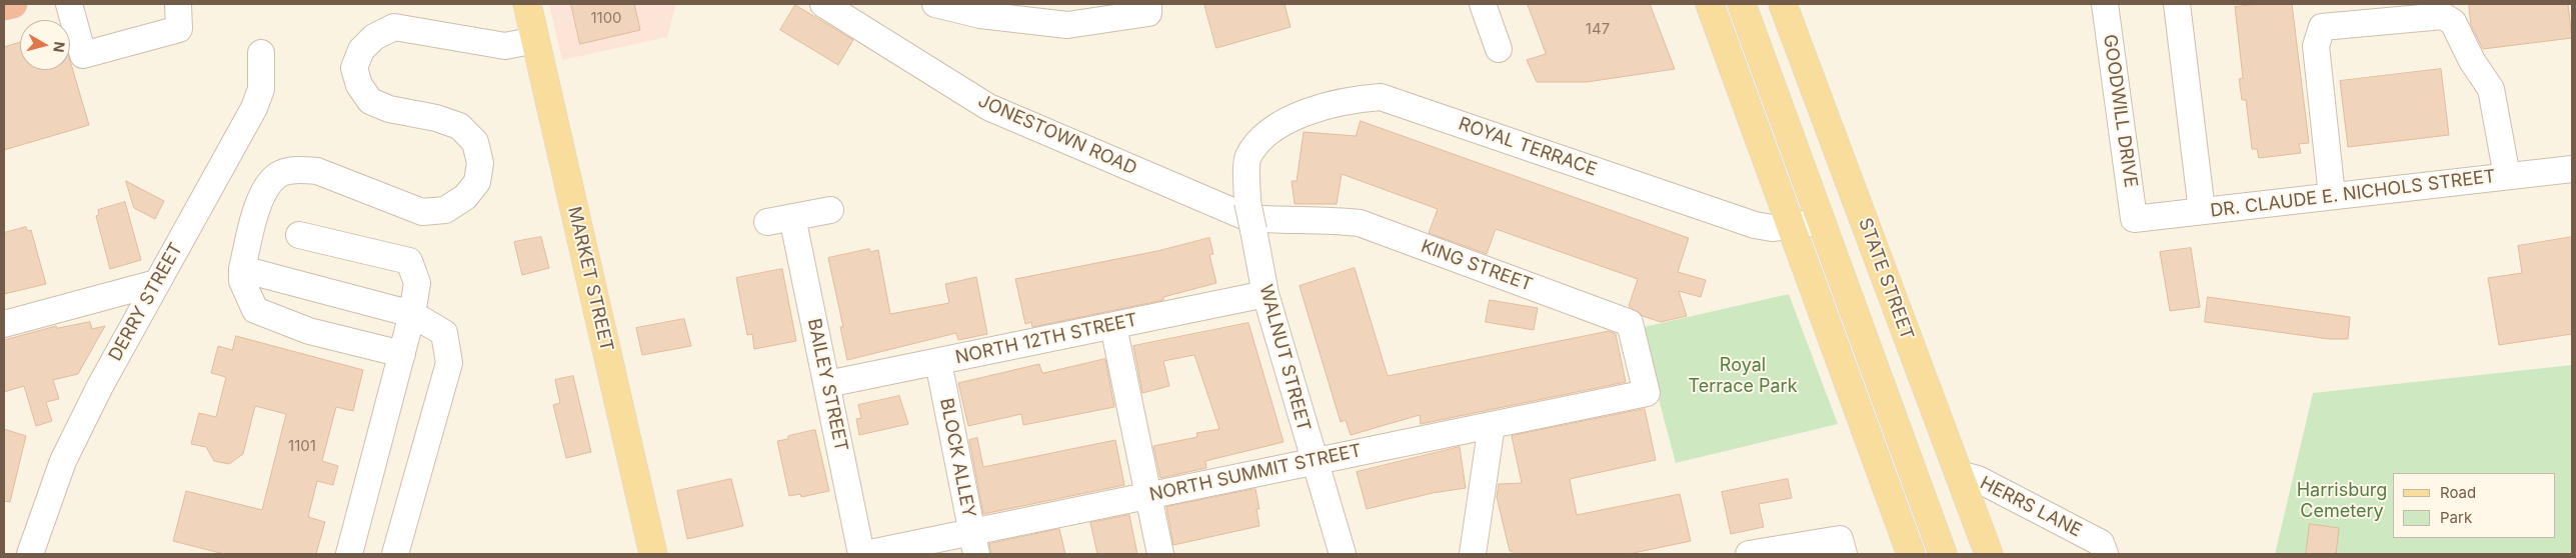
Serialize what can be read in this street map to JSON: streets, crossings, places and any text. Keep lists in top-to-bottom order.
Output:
{
  "streets": {
    "main road": ["MARKET STREET", "STATE STREET"],
    "street": [
      "GOODWILL DRIVE",
      "JONESTOWN ROAD",
      "ROYAL TERRACE",
      "DR. CLAUDE E. NICHOLS STREET",
      "KING STREET",
      "DERRY STREET",
      "NORTH 12TH STREET",
      "WALNUT STREET",
      "BAILEY STREET",
      "BLOCK ALLEY",
      "NORTH SUMMIT STREET",
      "HERRS LANE"
    ]
  },
  "crossings": [
    ["GOODWILL DRIVE", "DR. CLAUDE E. NICHOLS STREET"],
    ["JONESTOWN ROAD", "KING STREET"],
    ["JONESTOWN ROAD", "WALNUT STREET"],
    ["ROYAL TERRACE", "WALNUT STREET"],
    ["KING STREET", "WALNUT STREET"],
    ["KING STREET", "NORTH SUMMIT STREET"],
    ["STATE STREET", "HERRS LANE"],
    ["NORTH 12TH STREET", "WALNUT STREET"],
    ["NORTH 12TH STREET", "BAILEY STREET"],
    ["NORTH 12TH STREET", "BLOCK ALLEY"],
    ["WALNUT STREET", "NORTH SUMMIT STREET"],
    ["BLOCK ALLEY", "NORTH SUMMIT STREET"]
  ],
  "parks": ["Royal Terrace Park", "Harrisburg Cemetery"],
  "house_numbers": ["1100", "147", "1101"],
  "legend": ["Road", "Park"],
  "north": "right"
}
